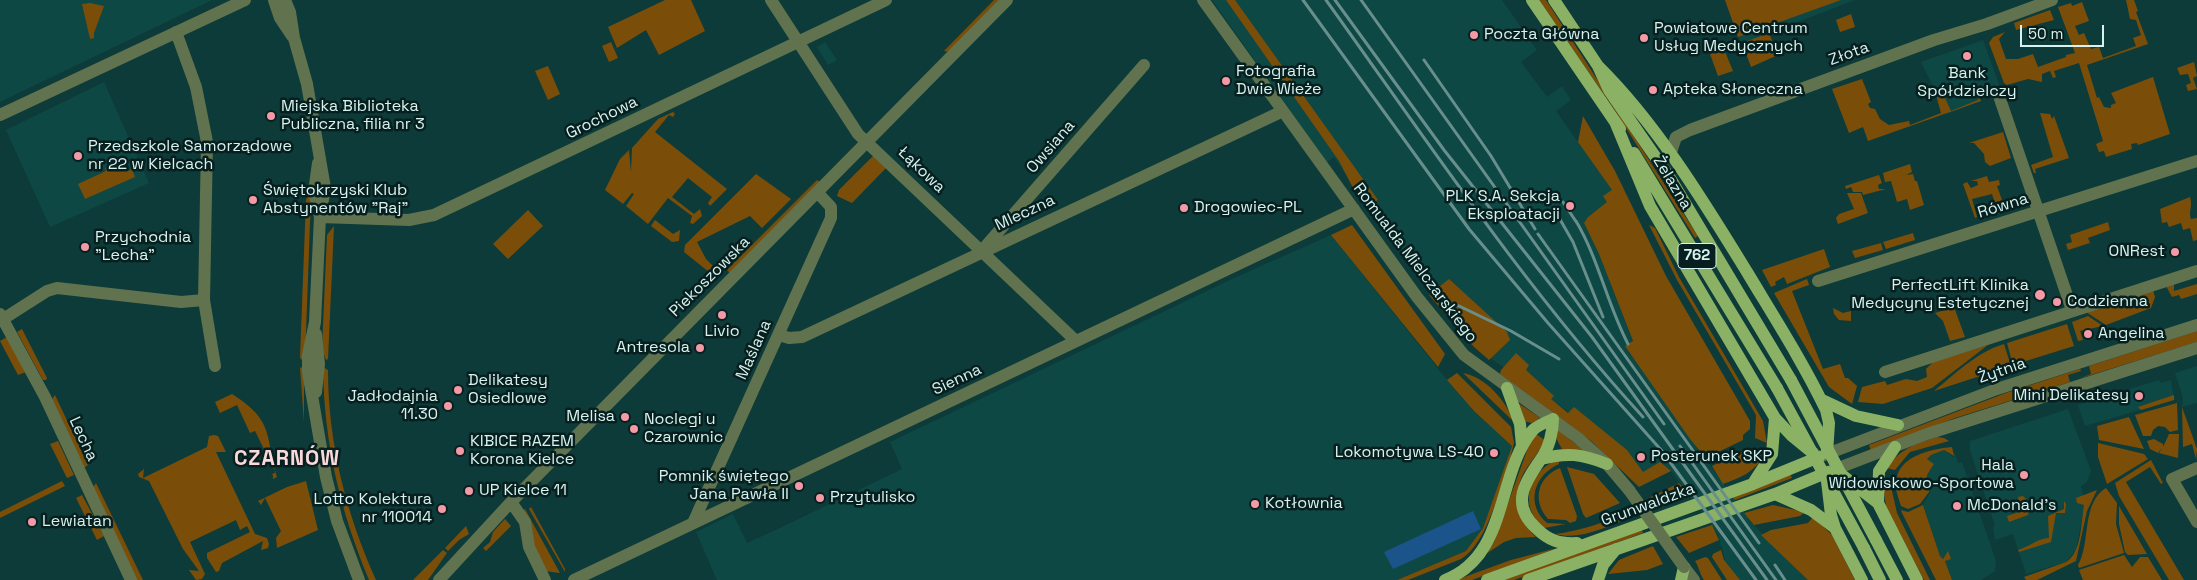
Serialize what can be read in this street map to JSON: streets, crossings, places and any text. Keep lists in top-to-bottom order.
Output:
{
  "streets": {
    "main road": ["Żelazna", "762", "Grunwaldzka"],
    "street": [
      "Złota",
      "Grochowa",
      "Owsiana",
      "Łąkowa",
      "Równa",
      "Mleczna",
      "Romualda Mielczarskiego",
      "Piekoszowska",
      "Maślana",
      "Żytnia",
      "Sienna",
      "Lecha"
    ]
  },
  "crossings": [
    ["Grochowa", "Łąkowa"],
    ["Owsiana", "Łąkowa"],
    ["Owsiana", "Mleczna"],
    ["Łąkowa", "Mleczna"],
    ["Łąkowa", "Piekoszowska"],
    ["Łąkowa", "Sienna"],
    ["Mleczna", "Romualda Mielczarskiego"],
    ["Mleczna", "Maślana"],
    ["Romualda Mielczarskiego", "Sienna"],
    ["Piekoszowska", "Maślana"],
    ["Maślana", "Sienna"],
    ["Żytnia", "Grunwaldzka"]
  ],
  "districts": ["CZARNÓW"],
  "places": [
    "Poczta Główna",
    "Powiatowe Centrum Usług Medycznych",
    "Bank Spółdzielczy",
    "Fotografia Dwie Wieże",
    "Apteka Słoneczna",
    "Miejska Biblioteka Publiczna, filia nr 3",
    "Przedszkole Samorządowe nr 22 w Kielcach",
    "Świętokrzyski Klub Abstynentów \"Raj\"",
    "PLK S.A. Sekcja Eksploatacji",
    "Drogowiec-PL",
    "Przychodnia \"Lecha\"",
    "ONRest",
    "PerfectLift Klinika Medycyny Estetycznej",
    "Codzienna",
    "Livio",
    "Angelina",
    "Antresola",
    "Delikatesy Osiedlowe",
    "Mini Delikatesy",
    "Jadłodajnia 11.30",
    "Melisa",
    "Noclegi u Czarownic",
    "KIBICE RAZEM Korona Kielce",
    "Lokomotywa LS-40",
    "Posterunek SKP",
    "Hala Widowiskowo-Sportowa",
    "Pomnik świętego Jana Pawła II",
    "UP Kielce 11",
    "Przytulisko",
    "Kotłownia",
    "McDonald's",
    "Lotto Kolektura nr 110014",
    "Lewiatan"
  ],
  "scale_bar": "50 m"
}
